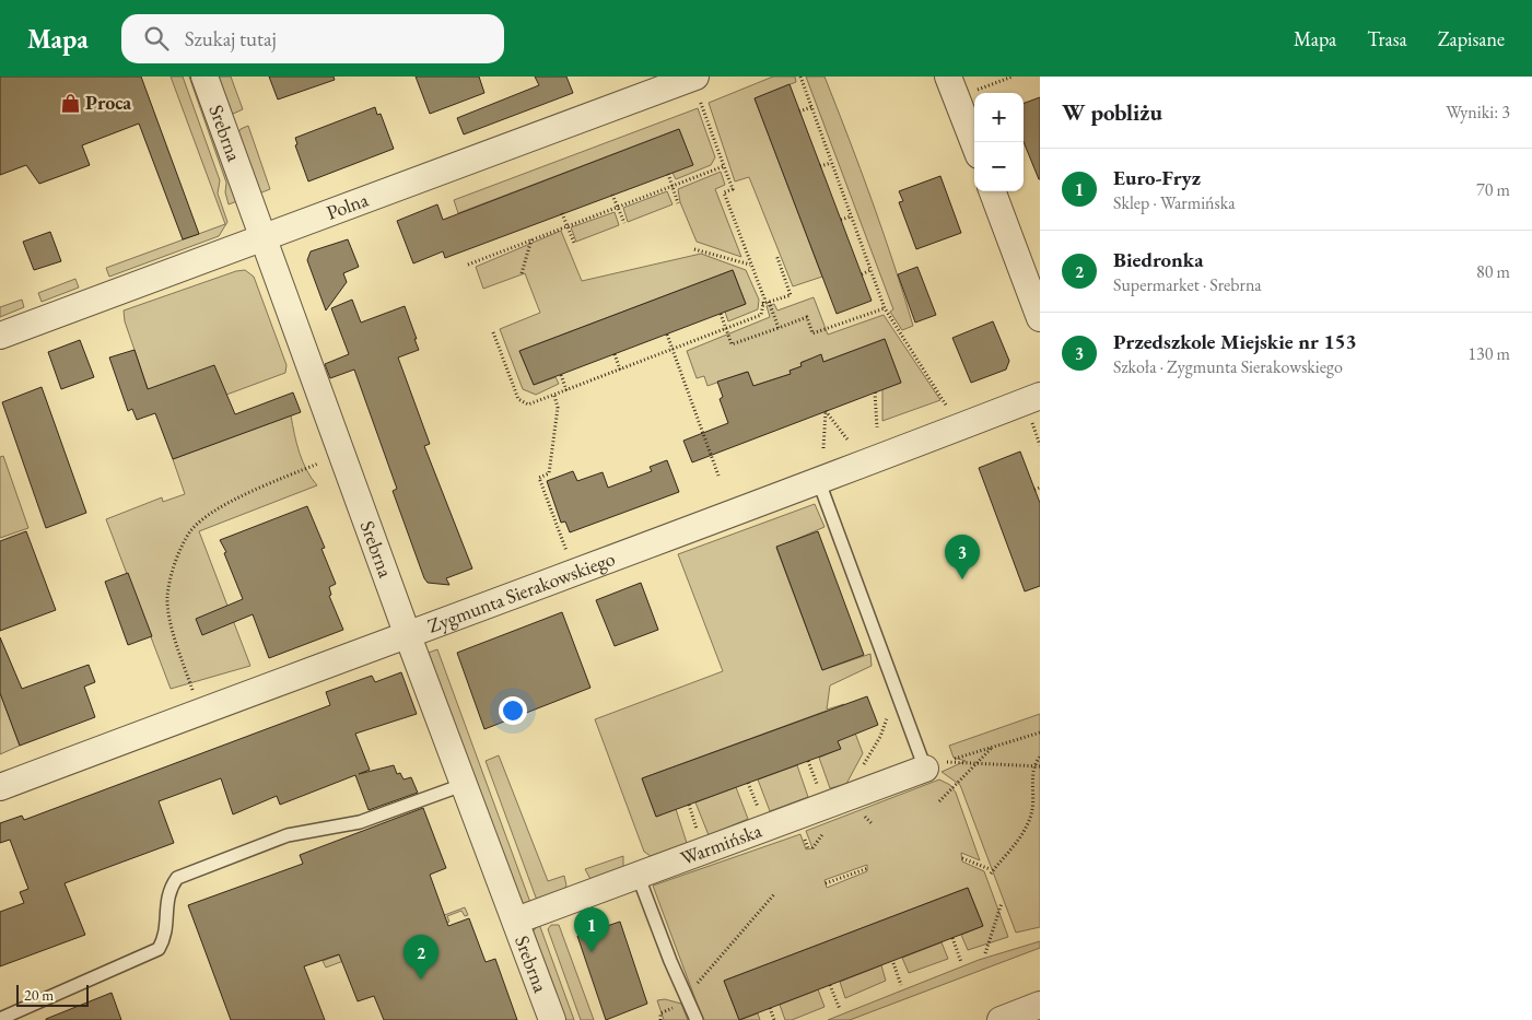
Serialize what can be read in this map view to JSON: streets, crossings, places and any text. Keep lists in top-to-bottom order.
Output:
{
  "streets": {
    "street": [
      "Srebrna",
      "Polna",
      "Zygmunta Sierakowskiego",
      "Warmińska"
    ]
  },
  "crossings": [
    ["Srebrna", "Polna"],
    ["Srebrna", "Zygmunta Sierakowskiego"],
    ["Srebrna", "Warmińska"]
  ],
  "places": {
    "shop": ["Proca"]
  },
  "scale_bar": "20 m",
  "page": {
    "header": "Mapa",
    "search": "Szukaj tutaj",
    "nav": ["Mapa", "Trasa", "Zapisane"],
    "heading": ["W pobliżu", "Wyniki: 3"],
    "map_buttons": ["+", "−"],
    "list": [
      {
        "mark": "1",
        "name": "Euro-Fryz",
        "note": "Sklep · Warmińska",
        "value": "70 m"
      },
      {
        "mark": "2",
        "name": "Biedronka",
        "note": "Supermarket · Srebrna",
        "value": "80 m"
      },
      {
        "mark": "3",
        "name": "Przedszkole Miejskie nr 153",
        "note": "Szkoła · Zygmunta Sierakowskiego",
        "value": "130 m"
      }
    ],
    "pins": ["3", "1", "2"],
    "scale": "20 m"
  }
}
